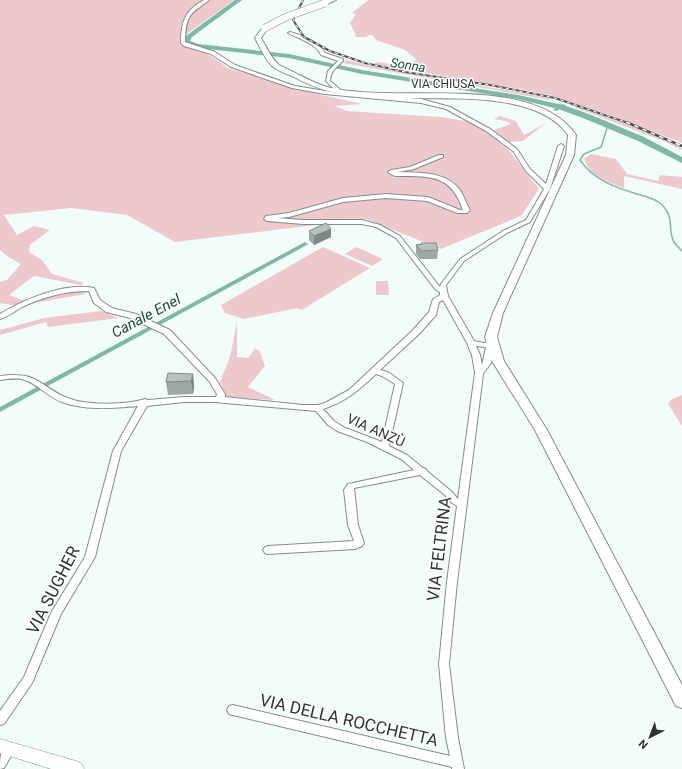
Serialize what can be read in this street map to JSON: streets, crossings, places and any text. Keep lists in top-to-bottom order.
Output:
{
  "streets": {
    "main road": ["VIA CHIUSA", "VIA FELTRINA"],
    "street": ["VIA ANZÙ", "VIA SUGHER", "VIA DELLA ROCCHETTA"]
  },
  "crossings": [
    ["VIA CHIUSA", "VIA FELTRINA"],
    ["VIA ANZÙ", "VIA FELTRINA"],
    ["VIA FELTRINA", "VIA DELLA ROCCHETTA"]
  ],
  "water": ["Sonna", "Canale Enel"],
  "north": "bottom left"
}
